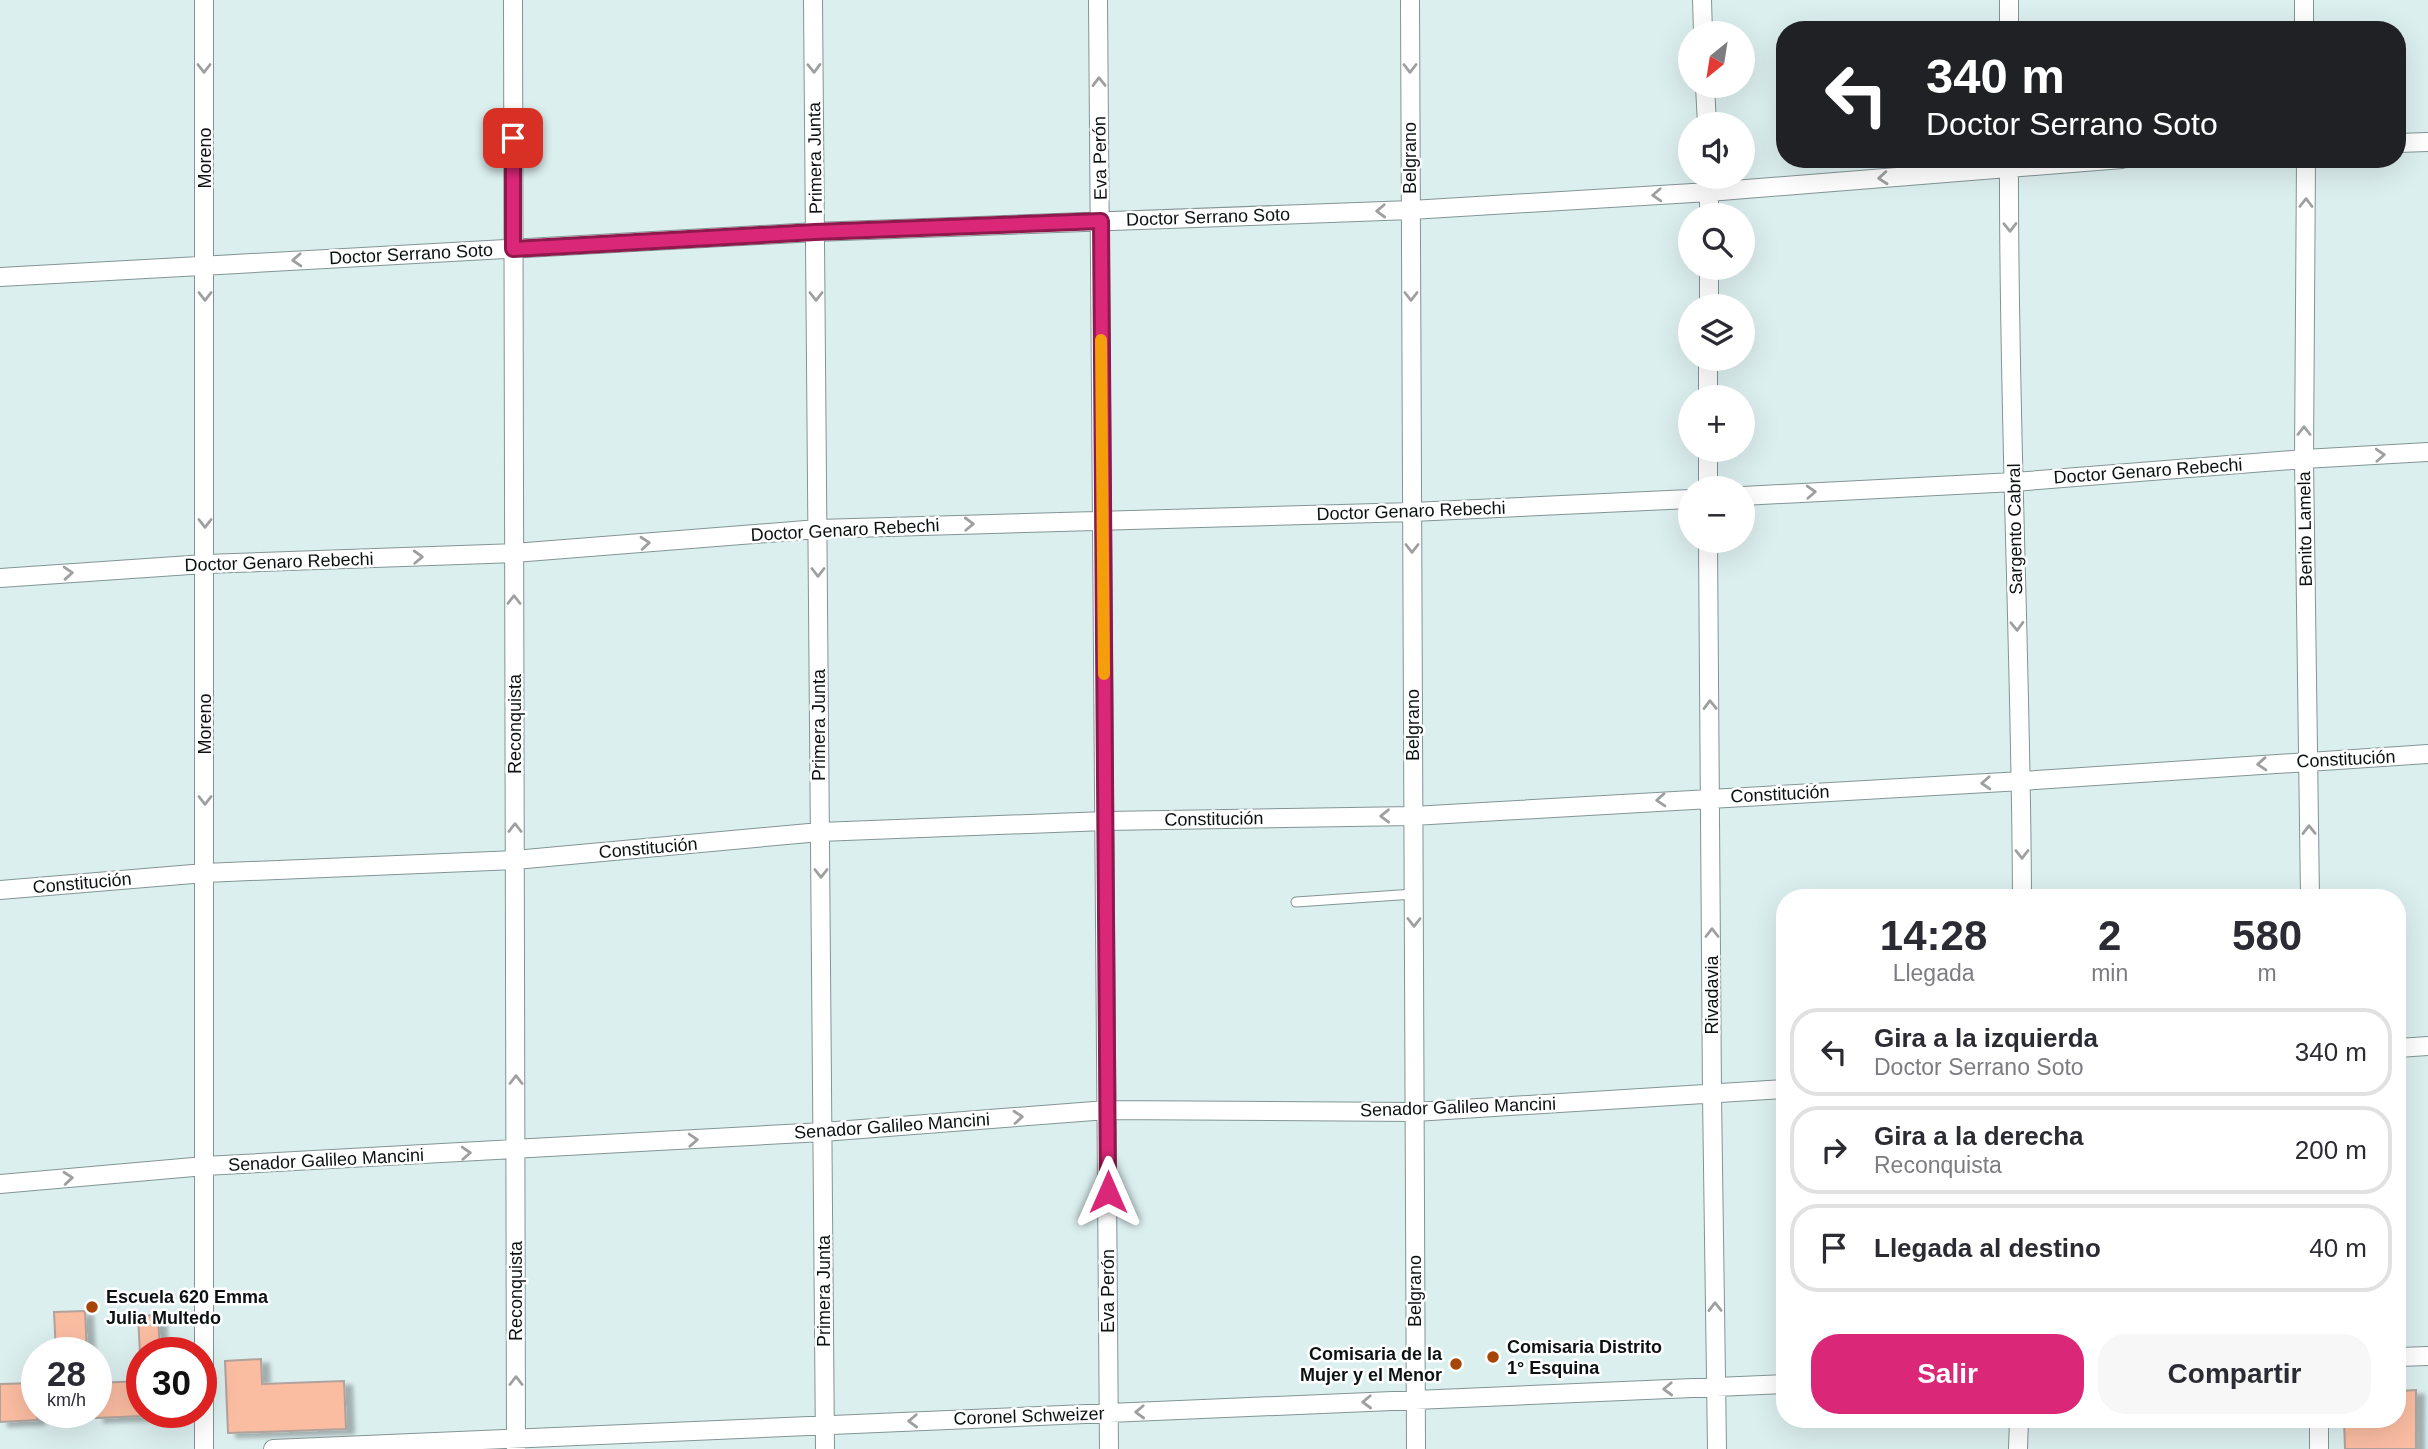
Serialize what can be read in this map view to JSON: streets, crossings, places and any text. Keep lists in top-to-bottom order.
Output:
{
  "streets": {
    "street": [
      "Moreno",
      "Primera Junta",
      "Eva Perón",
      "Belgrano",
      "Doctor Serrano Soto",
      "Doctor Genaro Rebechi",
      "Sargento Cabral",
      "Benito Lamela",
      "Reconquista",
      "Constitución",
      "Rivadavia",
      "Senador Galileo Mancini",
      "Coronel Schweizer"
    ]
  },
  "crossings": [
    ["Moreno", "Doctor Serrano Soto"],
    ["Moreno", "Doctor Genaro Rebechi"],
    ["Moreno", "Constitución"],
    ["Moreno", "Senador Galileo Mancini"],
    ["Primera Junta", "Doctor Serrano Soto"],
    ["Primera Junta", "Doctor Genaro Rebechi"],
    ["Primera Junta", "Constitución"],
    ["Primera Junta", "Senador Galileo Mancini"],
    ["Primera Junta", "Coronel Schweizer"],
    ["Eva Perón", "Doctor Serrano Soto"],
    ["Eva Perón", "Doctor Genaro Rebechi"],
    ["Eva Perón", "Constitución"],
    ["Eva Perón", "Senador Galileo Mancini"],
    ["Eva Perón", "Coronel Schweizer"],
    ["Belgrano", "Doctor Serrano Soto"],
    ["Belgrano", "Doctor Genaro Rebechi"],
    ["Belgrano", "Constitución"],
    ["Belgrano", "Senador Galileo Mancini"],
    ["Belgrano", "Coronel Schweizer"],
    ["Doctor Serrano Soto", "Reconquista"],
    ["Doctor Genaro Rebechi", "Sargento Cabral"],
    ["Doctor Genaro Rebechi", "Benito Lamela"],
    ["Doctor Genaro Rebechi", "Reconquista"],
    ["Sargento Cabral", "Constitución"],
    ["Benito Lamela", "Constitución"],
    ["Reconquista", "Constitución"],
    ["Reconquista", "Senador Galileo Mancini"],
    ["Reconquista", "Coronel Schweizer"],
    ["Constitución", "Rivadavia"],
    ["Rivadavia", "Senador Galileo Mancini"],
    ["Rivadavia", "Coronel Schweizer"]
  ],
  "one_way": [
    "Moreno",
    "Primera Junta",
    "Belgrano",
    "Doctor Serrano Soto",
    "Doctor Genaro Rebechi",
    "Sargento Cabral",
    "Benito Lamela",
    "Reconquista",
    "Constitución",
    "Rivadavia",
    "Senador Galileo Mancini",
    "Coronel Schweizer"
  ],
  "places": ["Escuela 620 Emma Julia Multedo", "Comisaria Distrito 1° Esquina", "Comisaria de la Mujer y el Menor"],
  "north": "bottom left",
  "page": {
    "map_buttons": ["+", "−"],
    "turn": ["340 m", "Doctor Serrano Soto"],
    "eta": [
      "14:28",
      "Llegada",
      "2",
      "min",
      "580",
      "m"
    ],
    "list": [
      {
        "name": "Gira a la izquierda",
        "note": "Doctor Serrano Soto",
        "value": "340 m"
      },
      {
        "name": "Gira a la derecha",
        "note": "Reconquista",
        "value": "200 m"
      },
      {
        "name": "Llegada al destino",
        "value": "40 m"
      }
    ],
    "buttons": ["Salir", "Compartir"],
    "speed": "28 km/h",
    "limit": "30"
  }
}
